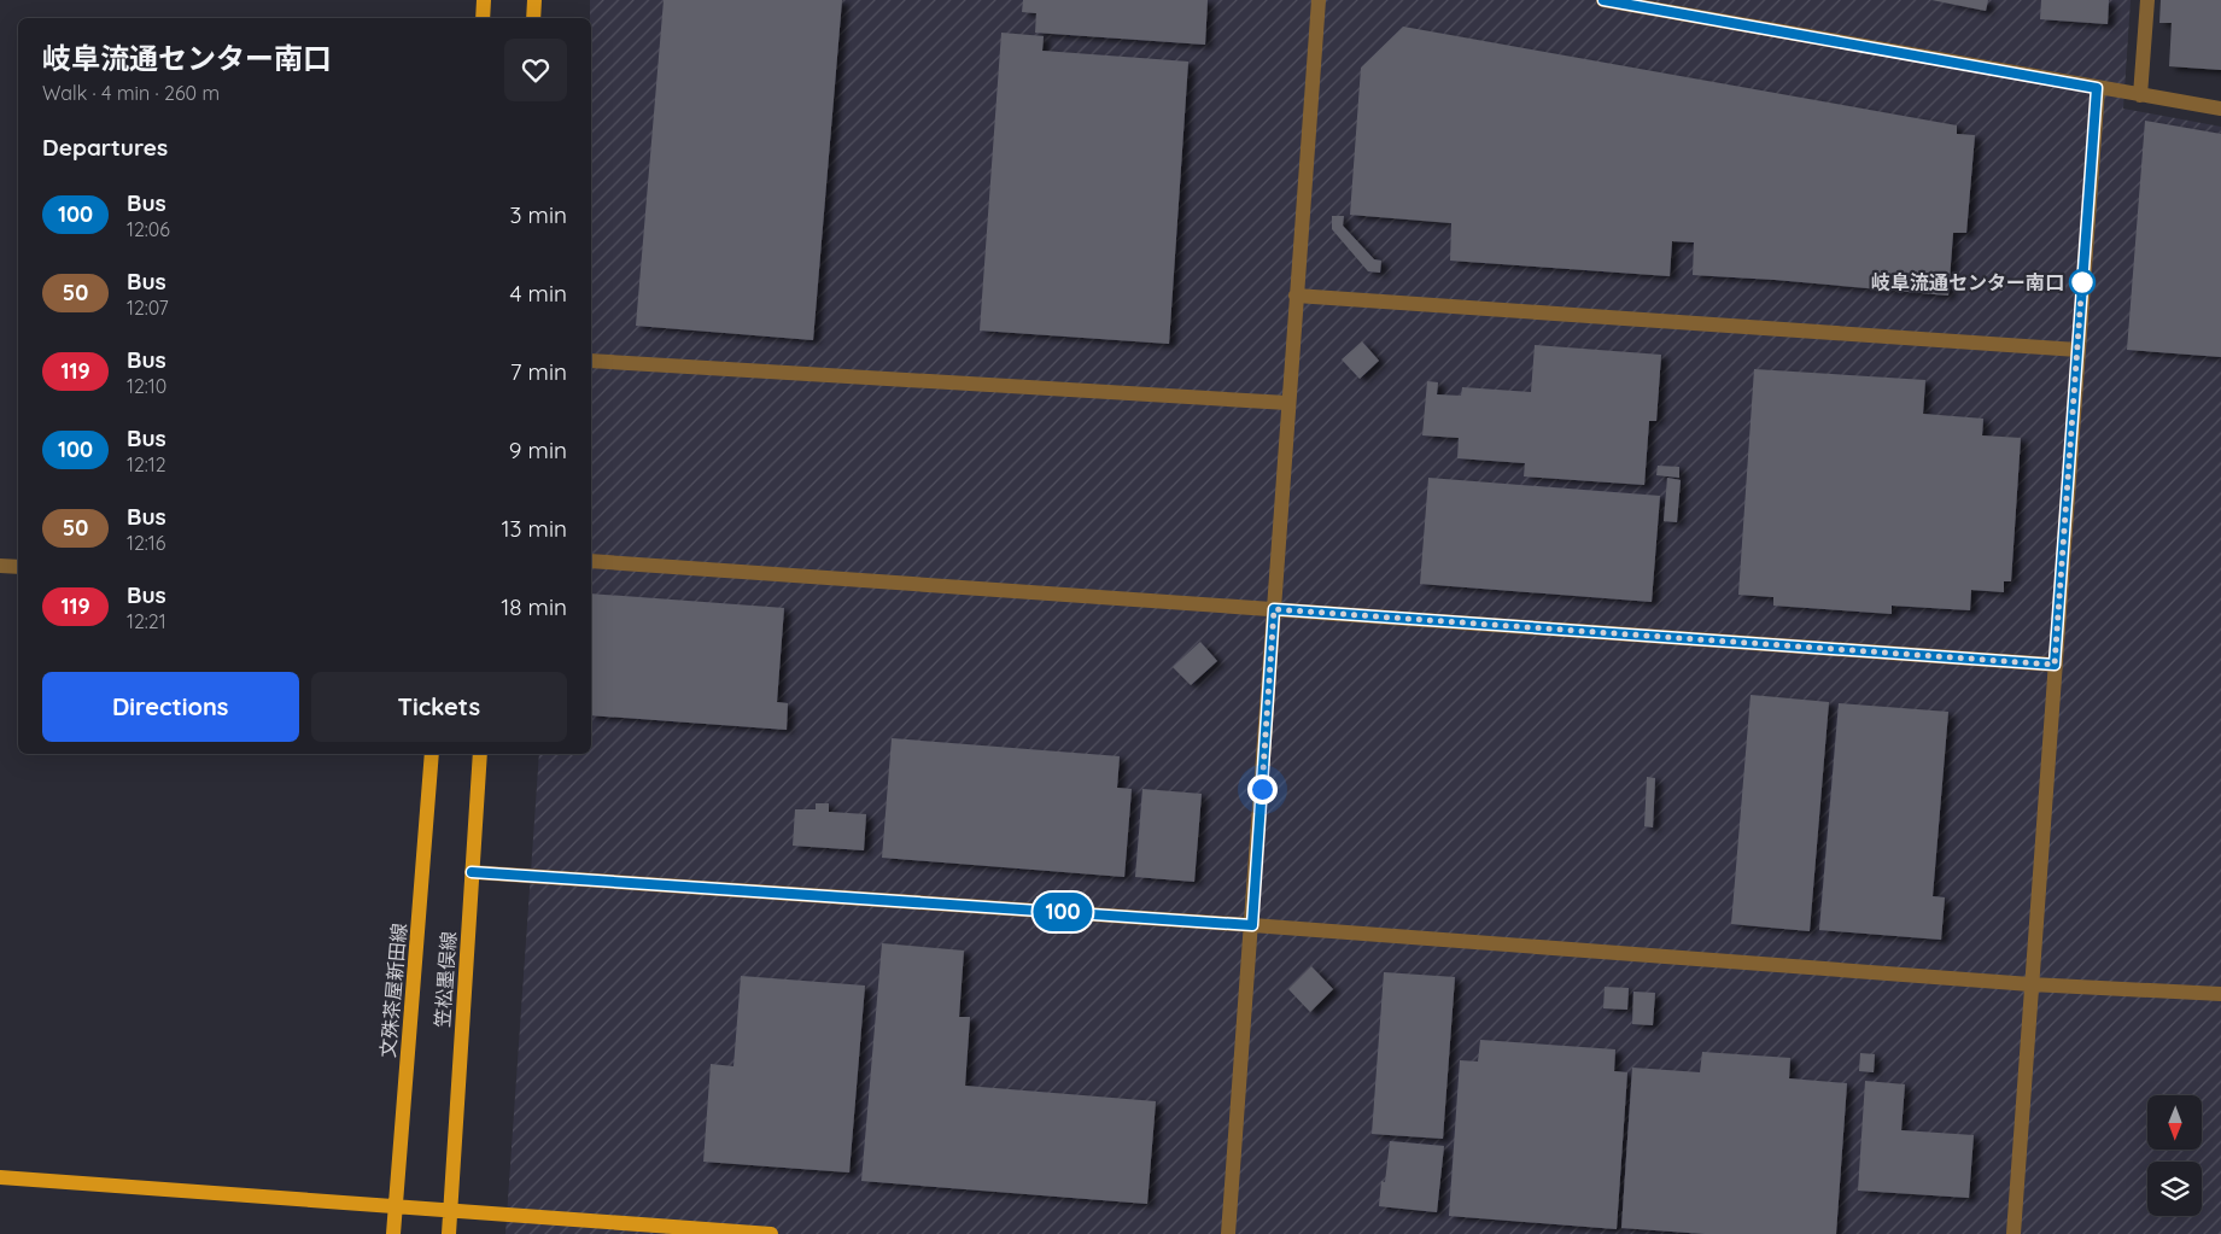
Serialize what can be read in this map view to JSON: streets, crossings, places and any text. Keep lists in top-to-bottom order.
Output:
{
  "streets": {
    "main road": ["笠松墨俣線", "文殊茶屋新田線"]
  },
  "places": ["岐阜流通センター南口"],
  "lines": ["bus line 100"],
  "north": "bottom",
  "page": {
    "on_map": "100",
    "heading": [
      ["岐阜流通センター南口", "Walk · 4 min · 260 m"],
      "Departures"
    ],
    "list": [
      {
        "mark": "100",
        "name": "Bus",
        "note": "12:06",
        "value": "3 min"
      },
      {
        "mark": "50",
        "name": "Bus",
        "note": "12:07",
        "value": "4 min"
      },
      {
        "mark": "119",
        "name": "Bus",
        "note": "12:10",
        "value": "7 min"
      },
      {
        "mark": "100",
        "name": "Bus",
        "note": "12:12",
        "value": "9 min"
      },
      {
        "mark": "50",
        "name": "Bus",
        "note": "12:16",
        "value": "13 min"
      },
      {
        "mark": "119",
        "name": "Bus",
        "note": "12:21",
        "value": "18 min"
      }
    ],
    "buttons": ["Directions", "Tickets"]
  }
}
